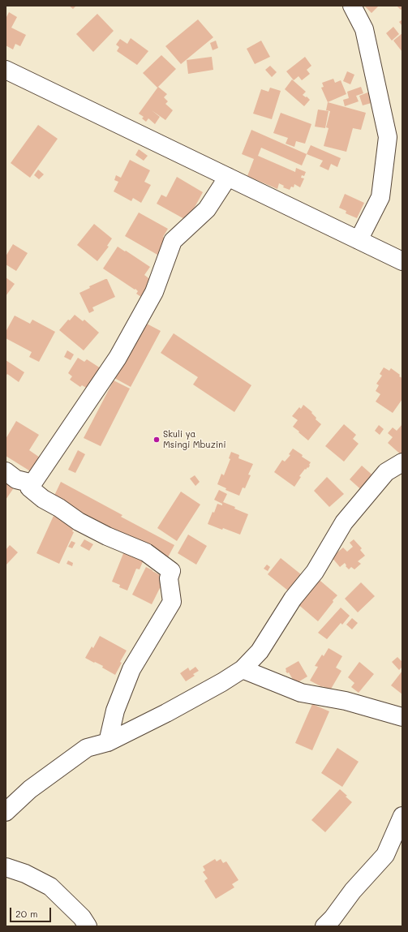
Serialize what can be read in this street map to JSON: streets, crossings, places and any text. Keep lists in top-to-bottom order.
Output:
{
  "places": ["Skuli ya Msingi Mbuzini"],
  "scale_bar": "20 m"
}
